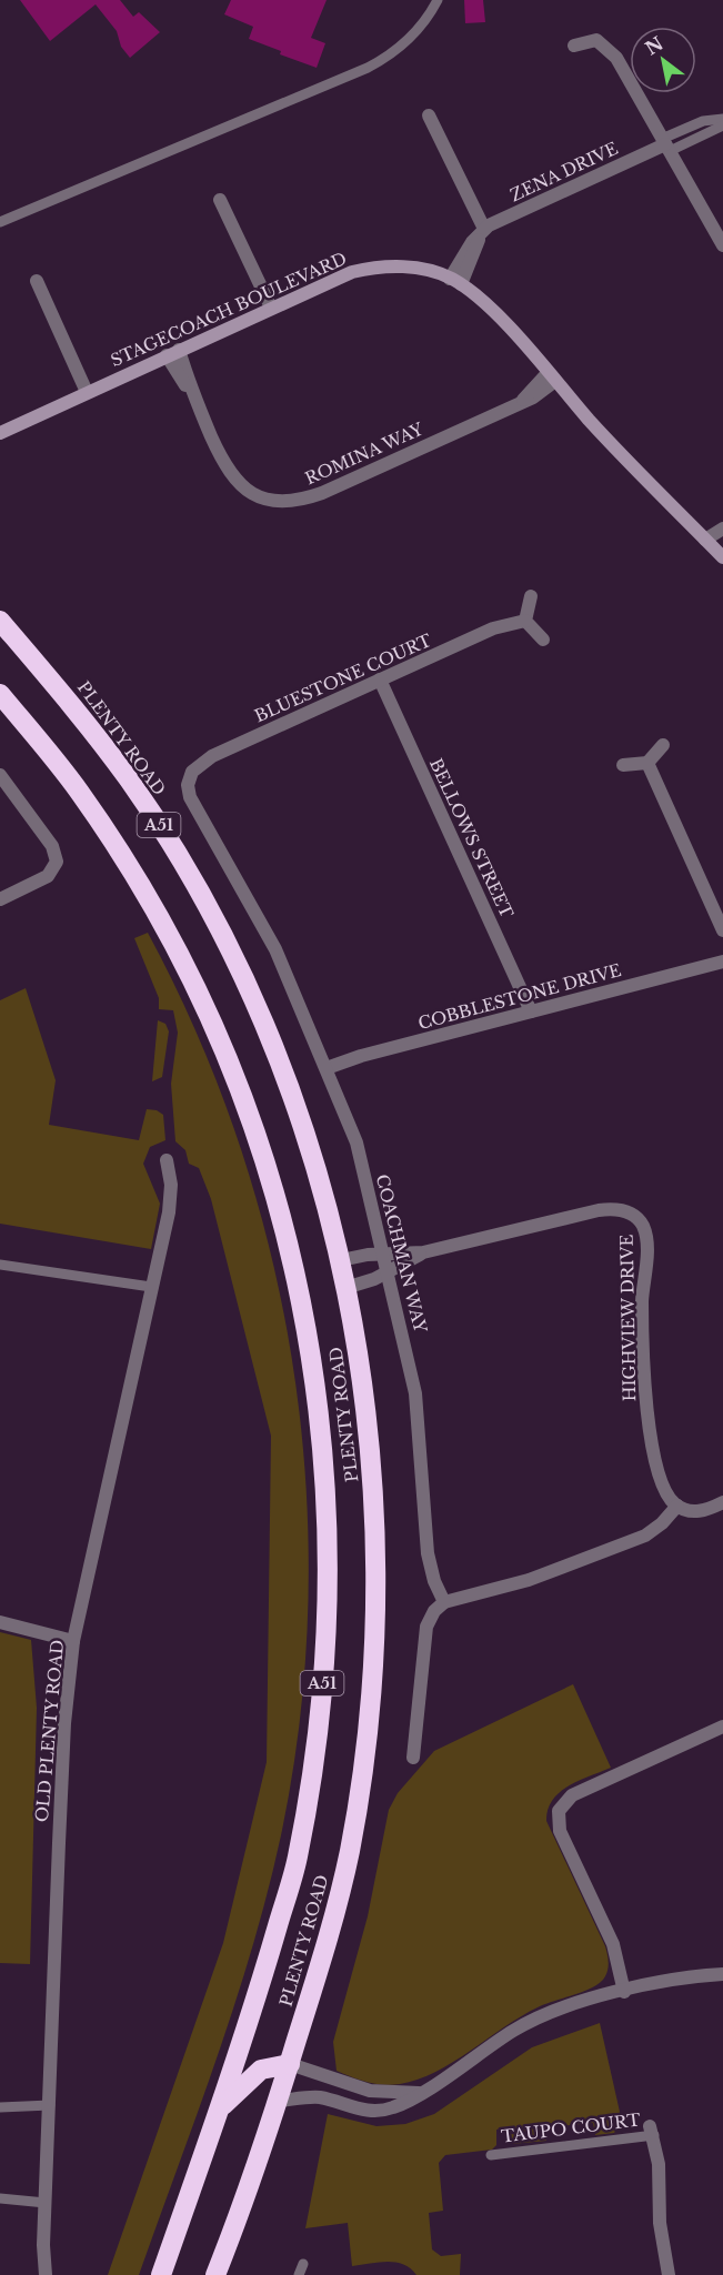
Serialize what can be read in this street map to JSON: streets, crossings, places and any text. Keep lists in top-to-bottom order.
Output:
{
  "streets": {
    "highway": ["PLENTY ROAD", "A51"],
    "street": [
      "ZENA DRIVE",
      "STAGECOACH BOULEVARD",
      "ROMINA WAY",
      "BLUESTONE COURT",
      "BELLOWS STREET",
      "COBBLESTONE DRIVE",
      "COACHMAN WAY",
      "HIGHVIEW DRIVE",
      "OLD PLENTY ROAD"
    ],
    "lane": ["TAUPO COURT"]
  },
  "crossings": [
    ["ZENA DRIVE", "STAGECOACH BOULEVARD"],
    ["STAGECOACH BOULEVARD", "ROMINA WAY"],
    ["BLUESTONE COURT", "BELLOWS STREET"],
    ["BLUESTONE COURT", "COACHMAN WAY"],
    ["PLENTY ROAD", "HIGHVIEW DRIVE"],
    ["BELLOWS STREET", "COBBLESTONE DRIVE"],
    ["COBBLESTONE DRIVE", "COACHMAN WAY"],
    ["COACHMAN WAY", "HIGHVIEW DRIVE"]
  ],
  "north": "top left"
}
